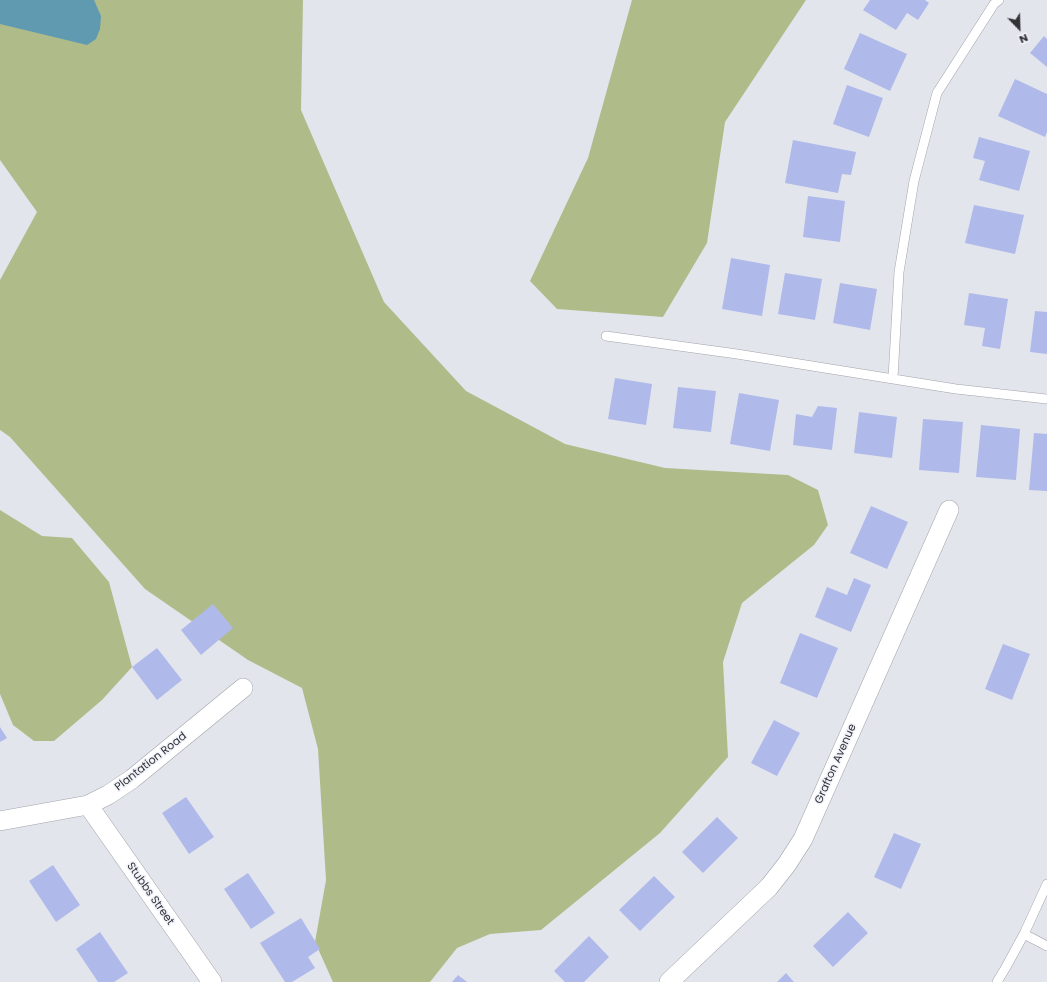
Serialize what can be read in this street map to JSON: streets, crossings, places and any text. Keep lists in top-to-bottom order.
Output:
{
  "streets": {
    "street": ["Plantation Road", "Grafton Avenue", "Stubbs Street"]
  },
  "crossings": [
    ["Plantation Road", "Stubbs Street"]
  ],
  "north": "bottom right"
}
